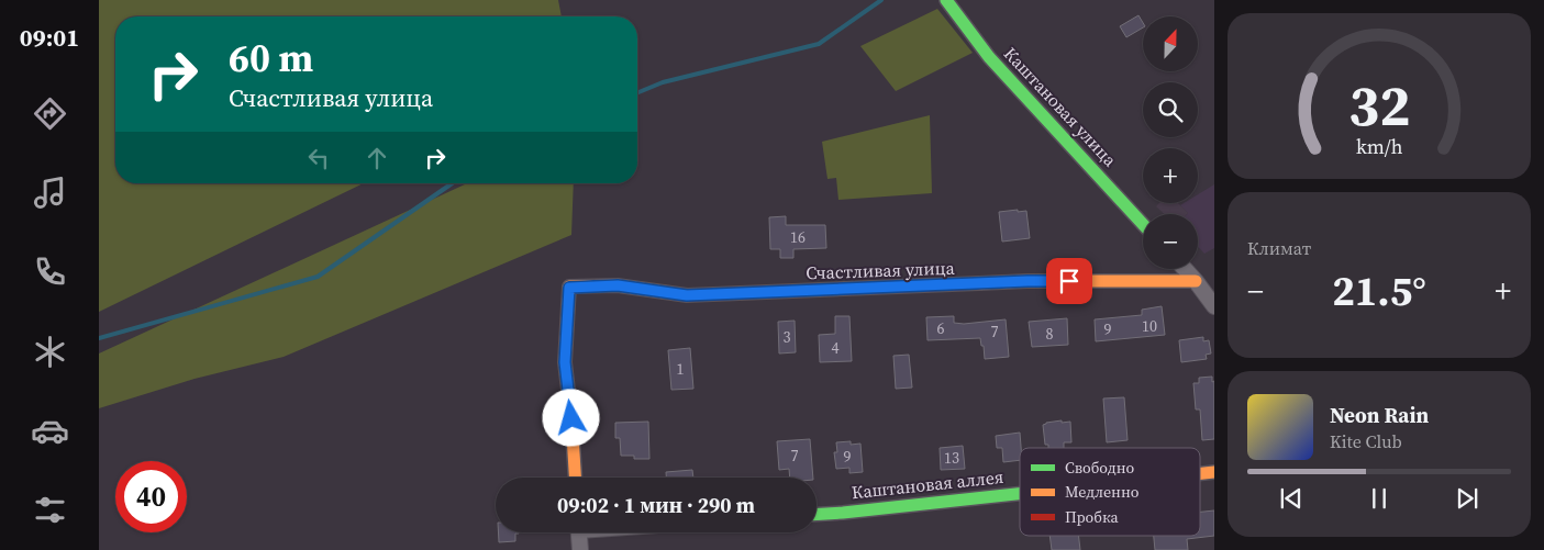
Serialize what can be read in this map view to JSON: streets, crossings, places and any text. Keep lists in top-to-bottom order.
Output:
{
  "streets": {
    "street": ["Каштановая улица", "Счастливая улица", "Каштановая аллея"]
  },
  "house_numbers": [
    "16",
    "10",
    "6",
    "9",
    "7",
    "8",
    "3",
    "4",
    "1",
    "7",
    "9",
    "13"
  ],
  "legend": ["Свободно", "Медленно", "Пробка"],
  "north": "top",
  "page": {
    "tabs": "09:01",
    "map_buttons": ["+", "−"],
    "turn": ["60 m", "Счастливая улица"],
    "tile": "Климат",
    "heat": ["−", "21.5°", "+"],
    "song": ["Neon Rain", "Kite Club"],
    "limit": "40",
    "trip": "09:02 · 1 мин · 290 m",
    "gauge": ["32", "km/h"]
  }
}
